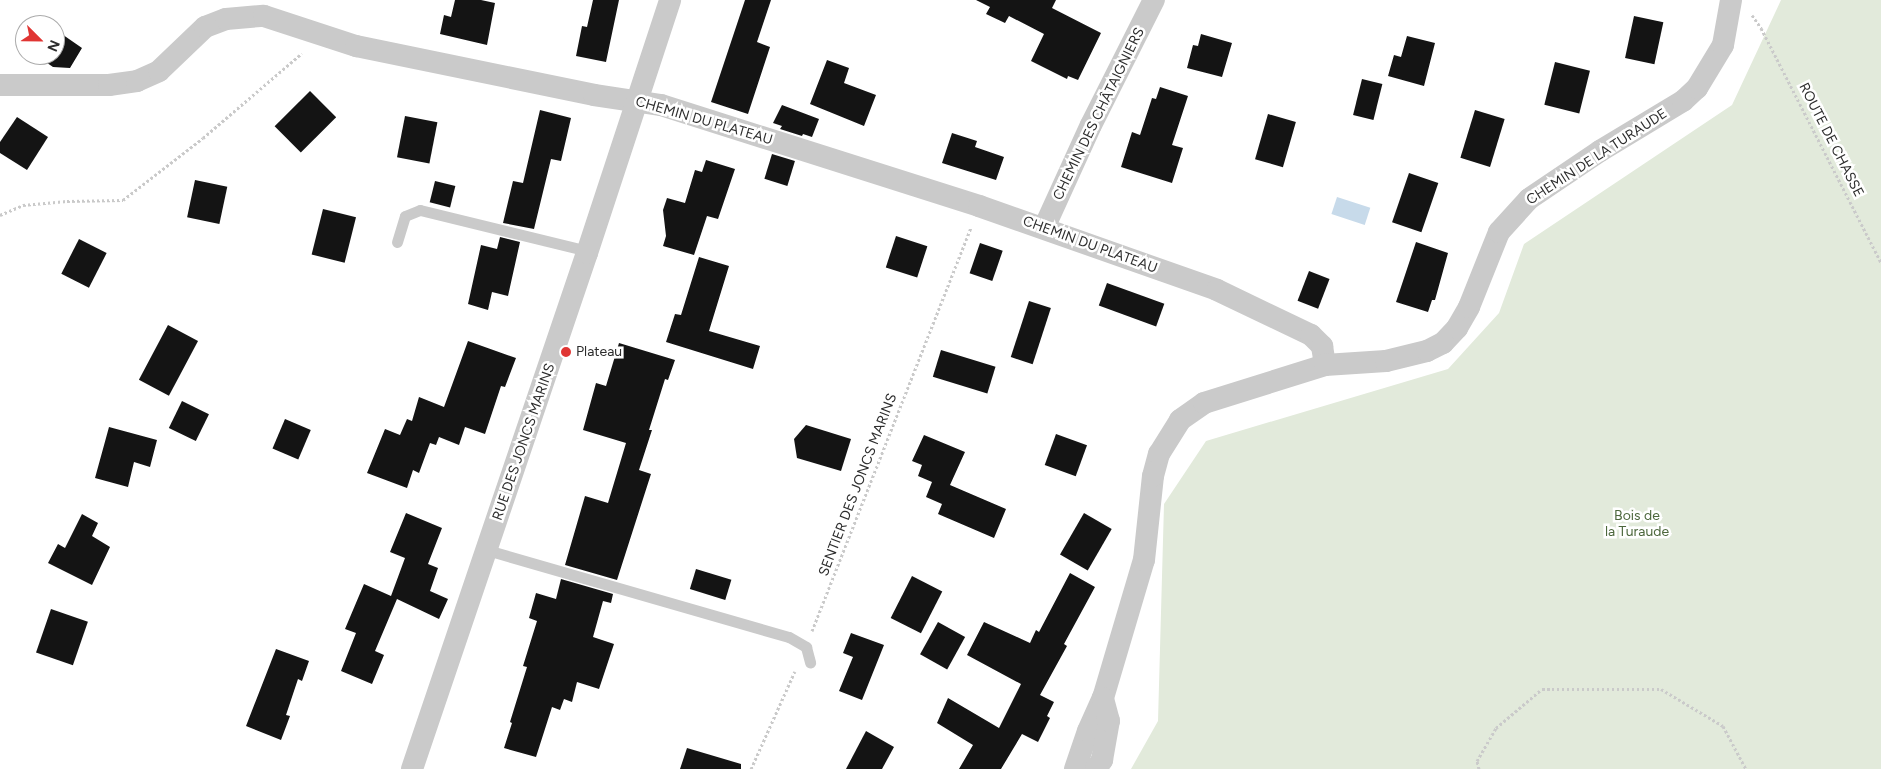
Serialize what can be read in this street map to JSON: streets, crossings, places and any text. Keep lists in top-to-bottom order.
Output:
{
  "streets": {
    "street": [
      "CHEMIN DES CHÂTAIGNIERS",
      "CHEMIN DU PLATEAU",
      "CHEMIN DE LA TURAUDE",
      "RUE DES JONCS MARINS"
    ],
    "path": ["ROUTE DE CHASSE", "SENTIER DES JONCS MARINS"]
  },
  "crossings": [
    ["CHEMIN DES CHÂTAIGNIERS", "CHEMIN DU PLATEAU"],
    ["CHEMIN DU PLATEAU", "CHEMIN DE LA TURAUDE"],
    ["CHEMIN DU PLATEAU", "RUE DES JONCS MARINS"],
    ["CHEMIN DU PLATEAU", "SENTIER DES JONCS MARINS"]
  ],
  "parks": ["Bois de la Turaude"],
  "places": ["Plateau"],
  "north": "bottom right"
}
